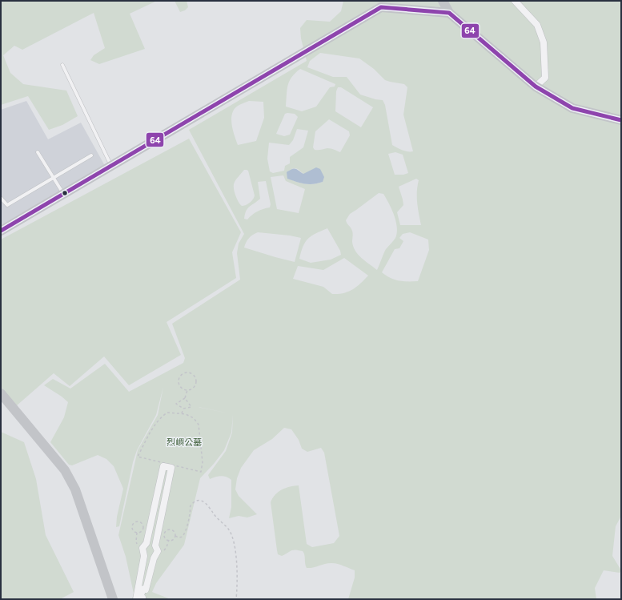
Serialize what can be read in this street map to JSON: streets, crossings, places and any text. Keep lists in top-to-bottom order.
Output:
{
  "parks": ["烈嶼公墓"],
  "lines": ["transit line 64"]
}
